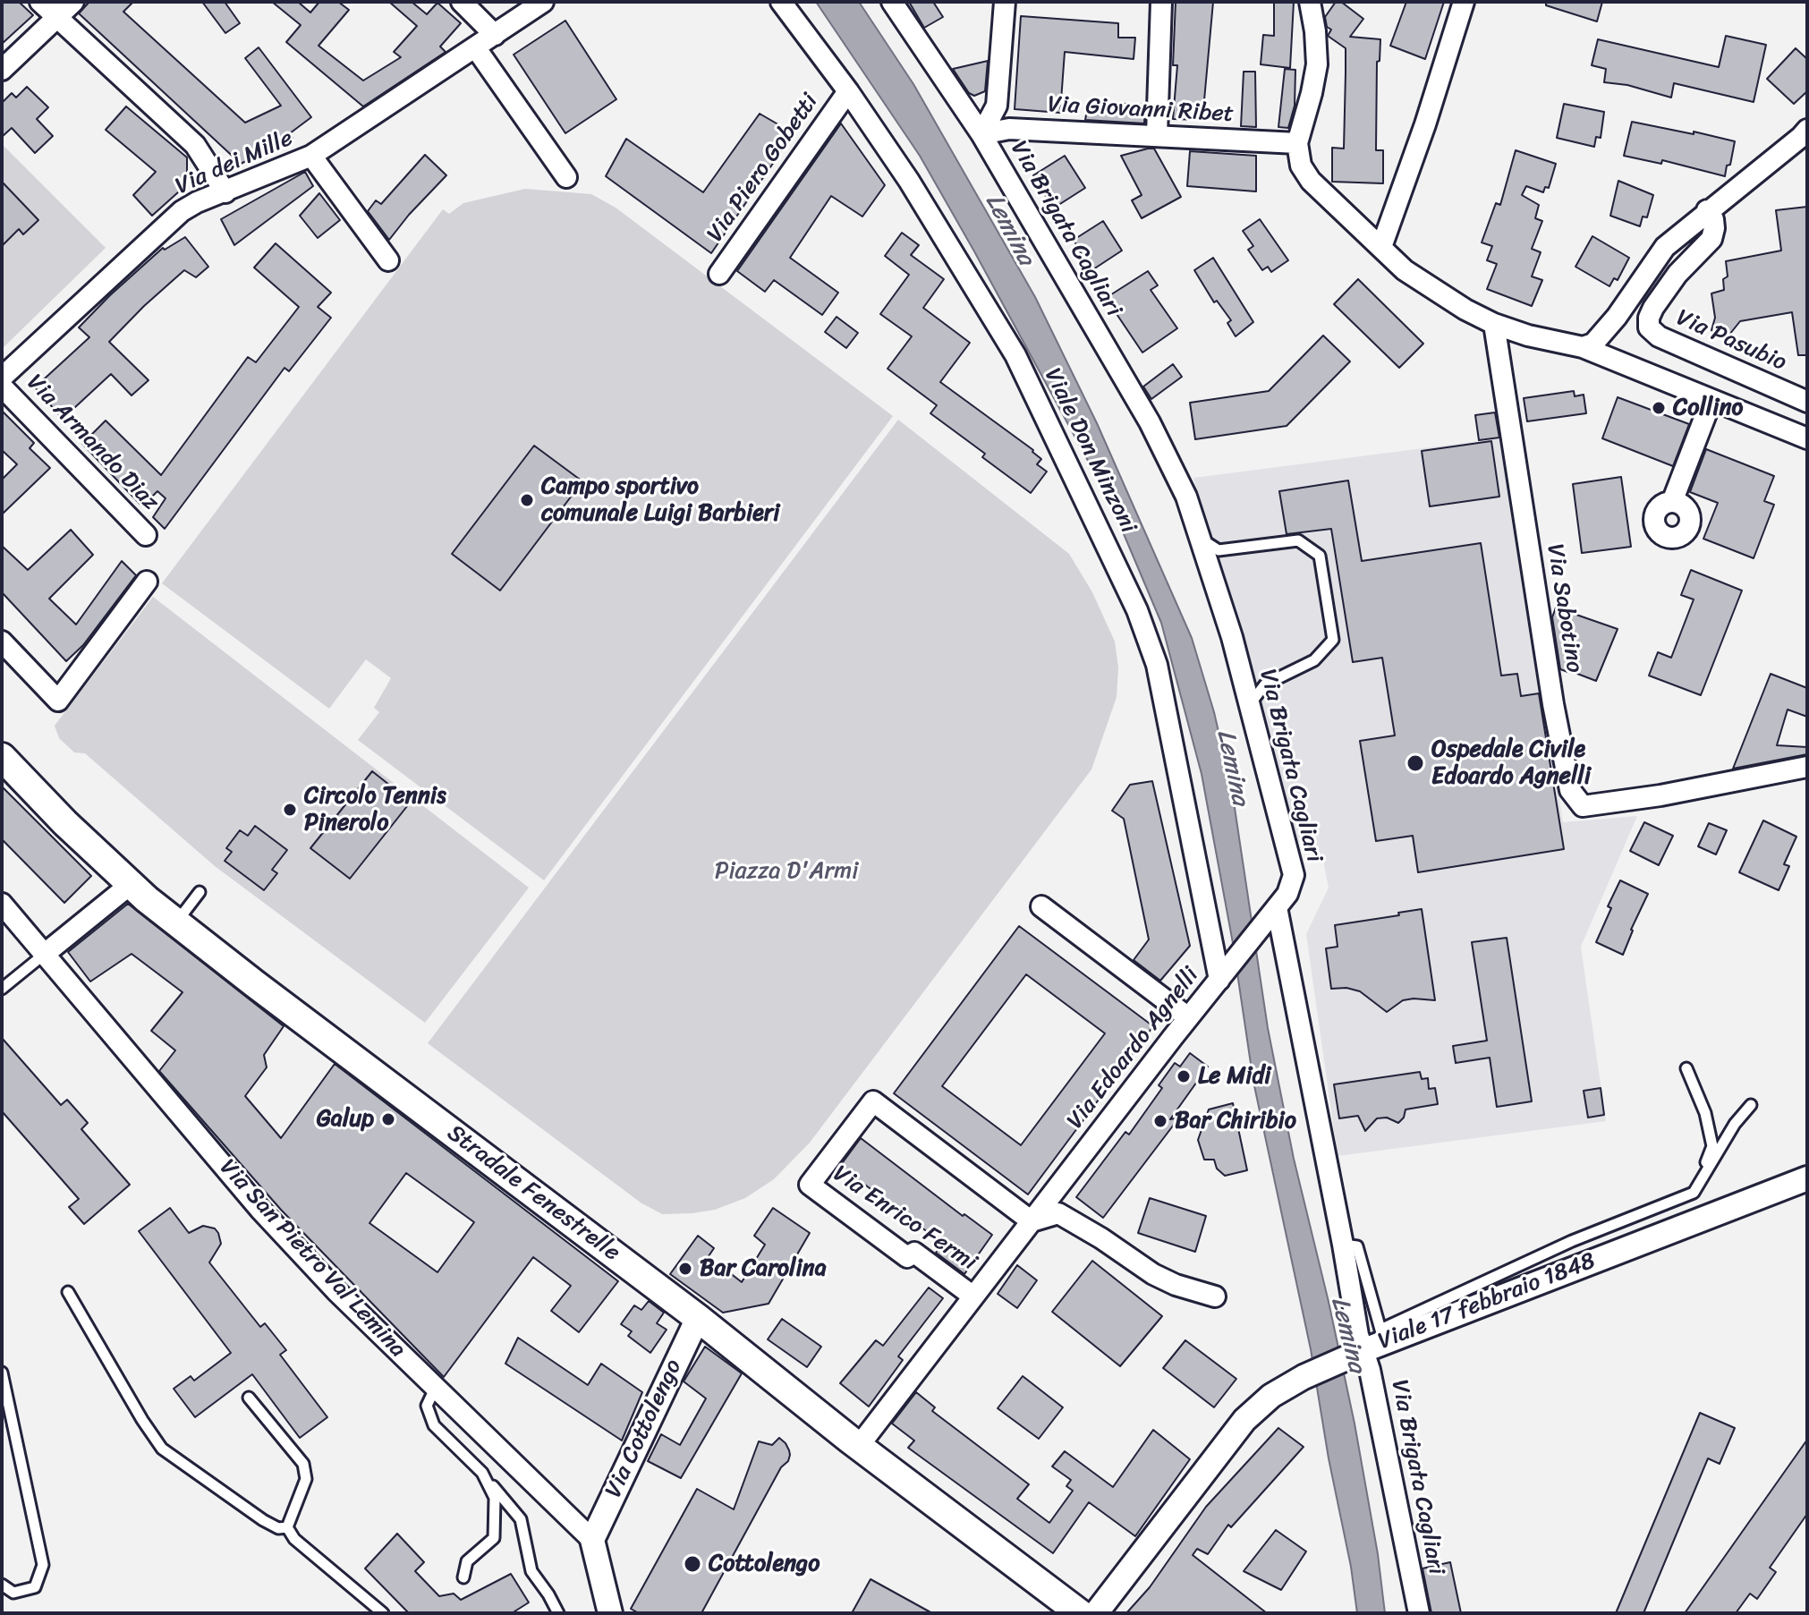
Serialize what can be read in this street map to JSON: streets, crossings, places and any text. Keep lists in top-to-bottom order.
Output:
{
  "streets": {
    "main road": ["Stradale Fenestrelle"],
    "street": [
      "Via Giovanni Ribet",
      "Via dei Mille",
      "Via Piero Gobetti",
      "Via Brigata Cagliari",
      "Via Pasubio",
      "Via Armando Diaz",
      "Viale Don Minzoni",
      "Via Sabotino",
      "Via Edoardo Agnelli",
      "Via Enrico Fermi",
      "Via San Pietro Val Lemina",
      "Viale 17 febbraio 1848",
      "Via Cottolengo"
    ]
  },
  "crossings": [
    ["Via Giovanni Ribet", "Via Brigata Cagliari"],
    ["Via Piero Gobetti", "Viale Don Minzoni"],
    ["Via Brigata Cagliari", "Via Edoardo Agnelli"],
    ["Via Brigata Cagliari", "Viale 17 febbraio 1848"],
    ["Viale Don Minzoni", "Via Edoardo Agnelli"],
    ["Via Edoardo Agnelli", "Stradale Fenestrelle"],
    ["Via Edoardo Agnelli", "Via Enrico Fermi"],
    ["Stradale Fenestrelle", "Via Cottolengo"],
    ["Via San Pietro Val Lemina", "Via Cottolengo"]
  ],
  "water": ["Lemina"],
  "parks": ["Piazza D'Armi"],
  "places": [
    "Collino",
    "Campo sportivo comunale Luigi Barbieri",
    "Ospedale Civile Edoardo Agnelli",
    "Circolo Tennis Pinerolo",
    "Le Midi",
    "Galup",
    "Bar Chiribio",
    "Bar Carolina",
    "Cottolengo"
  ]
}
